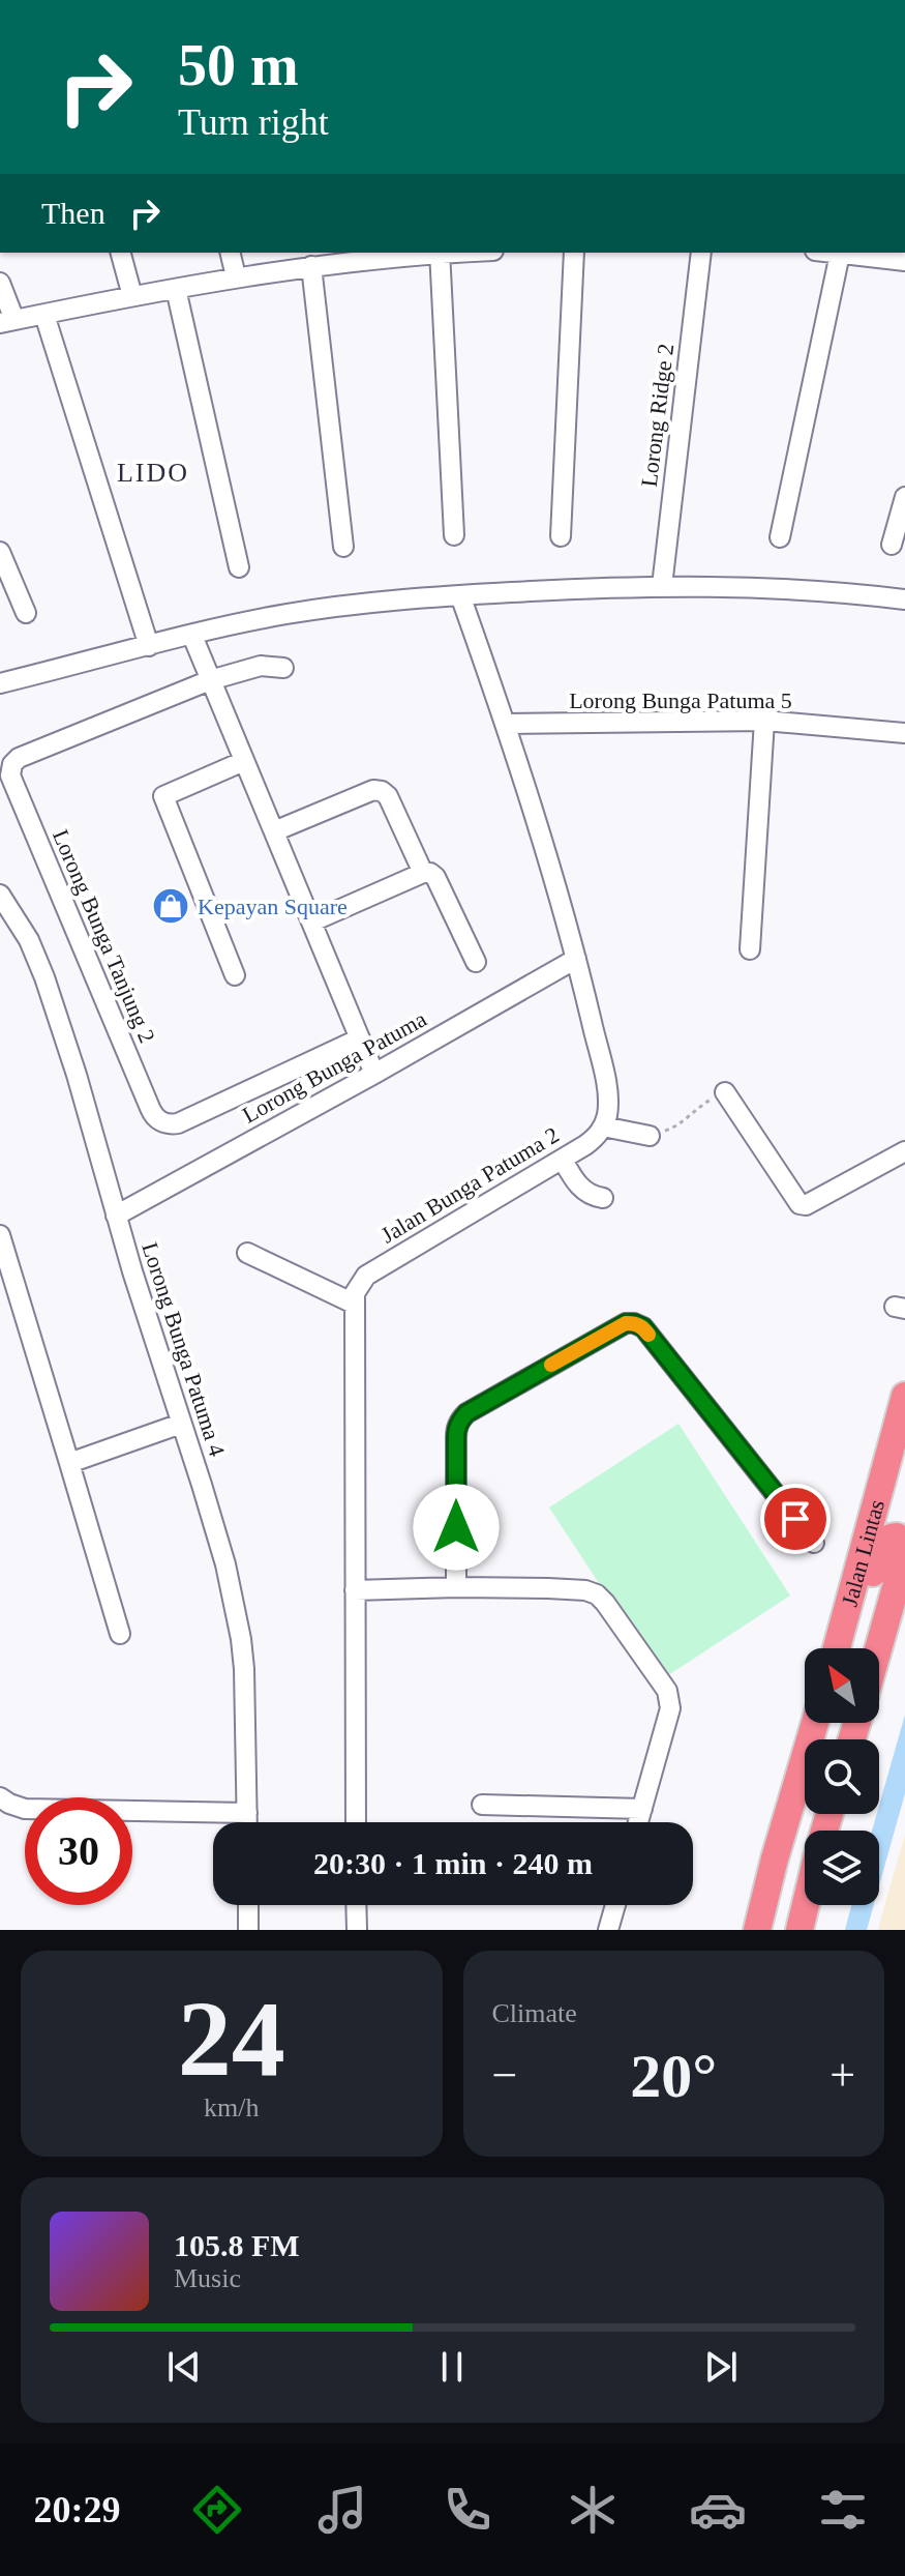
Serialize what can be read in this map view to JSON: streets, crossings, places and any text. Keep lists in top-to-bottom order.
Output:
{
  "streets": {
    "highway": ["Jalan Lintas"],
    "street": [
      "Lorong Ridge 2",
      "Lorong Bunga Patuma 5",
      "Lorong Bunga Tanjung 2",
      "Lorong Bunga Patuma",
      "Jalan Bunga Patuma 2",
      "Lorong Bunga Patuma 4"
    ]
  },
  "crossings": [
    ["Lorong Bunga Patuma 5", "Jalan Bunga Patuma 2"],
    ["Lorong Bunga Patuma", "Jalan Bunga Patuma 2"],
    ["Lorong Bunga Patuma", "Lorong Bunga Patuma 4"]
  ],
  "districts": ["LIDO"],
  "places": {
    "shop": ["Kepayan Square"]
  },
  "north": "top left",
  "page": {
    "turn": ["50 m", "Turn right"],
    "then": "Then",
    "limit": "30",
    "trip": "20:30 · 1 min · 240 m",
    "tile": [
      ["24", "km/h"],
      "Climate"
    ],
    "heat": ["−", "20°", "+"],
    "song": ["105.8 FM", "Music"],
    "tabs": "20:29"
  }
}
